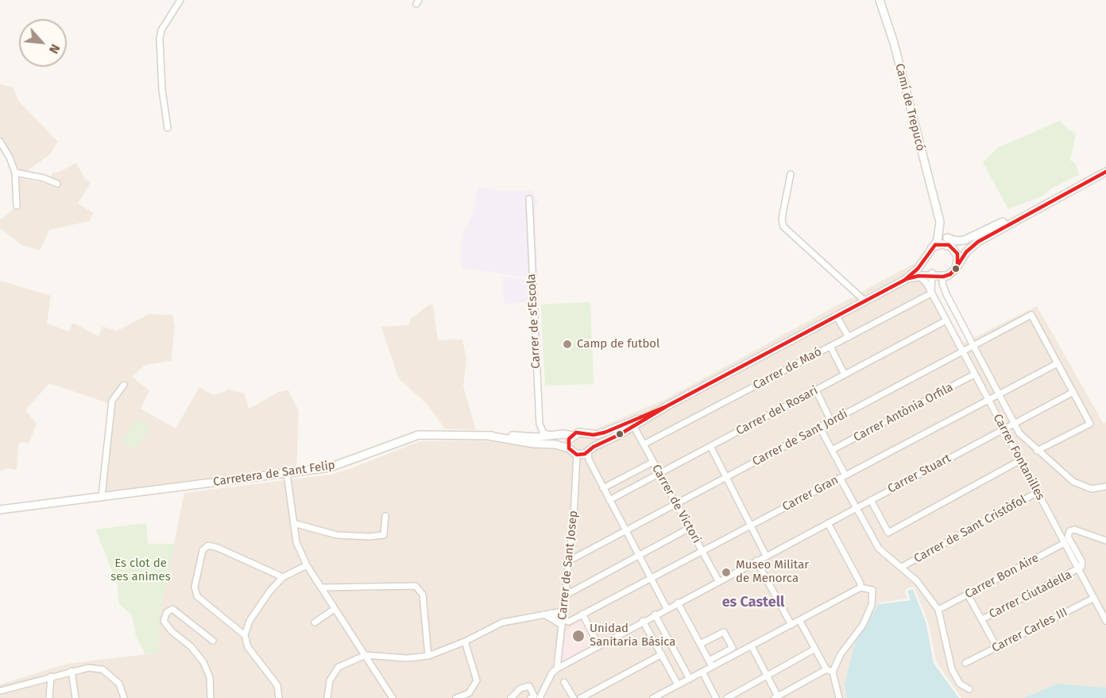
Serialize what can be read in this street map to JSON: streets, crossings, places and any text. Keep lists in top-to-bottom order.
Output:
{
  "streets": {
    "main road": ["Camí de Trepucó", "Carretera de Sant Felip"],
    "street": [
      "Carrer de s'Escola",
      "Carrer de Maó",
      "Carrer del Rosari",
      "Carrer Antònia Orfila",
      "Carrer de Sant Jordi",
      "Carrer Fontanilles",
      "Carrer Stuart",
      "Carrer Gran",
      "Carrer de Victori",
      "Carrer de Sant Cristòfol",
      "Carrer de Sant Josep",
      "Carrer Bon Aire",
      "Carrer Ciutadella",
      "Carrer Carles III"
    ]
  },
  "crossings": [
    ["Carrer de s'Escola", "Carretera de Sant Felip"],
    ["Carrer de Maó", "Carrer Fontanilles"],
    ["Carrer de Maó", "Carrer de Victori"],
    ["Carrer del Rosari", "Carrer Fontanilles"],
    ["Carrer del Rosari", "Carrer de Victori"],
    ["Carrer Antònia Orfila", "Carrer Fontanilles"],
    ["Carrer de Sant Jordi", "Carrer Fontanilles"],
    ["Carrer de Sant Jordi", "Carrer Gran"],
    ["Carrer de Sant Jordi", "Carrer de Victori"],
    ["Carrer de Sant Jordi", "Carrer de Sant Josep"],
    ["Carrer Fontanilles", "Carrer Stuart"],
    ["Carrer Fontanilles", "Carrer Gran"],
    ["Carrer Fontanilles", "Carrer de Sant Cristòfol"],
    ["Carrer Fontanilles", "Carrer Bon Aire"],
    ["Carrer Fontanilles", "Carrer Ciutadella"],
    ["Carrer Fontanilles", "Carrer Carles III"],
    ["Carretera de Sant Felip", "Carrer de Sant Josep"],
    ["Carrer Stuart", "Carrer de Victori"],
    ["Carrer Gran", "Carrer de Victori"],
    ["Carrer Gran", "Carrer de Sant Josep"]
  ],
  "districts": ["es Castell"],
  "parks": ["Es clot de ses animes"],
  "places": ["Camp de futbol", "Museo Militar de Menorca", "Unidad Sanitaria Básica"],
  "north": "bottom right"
}
